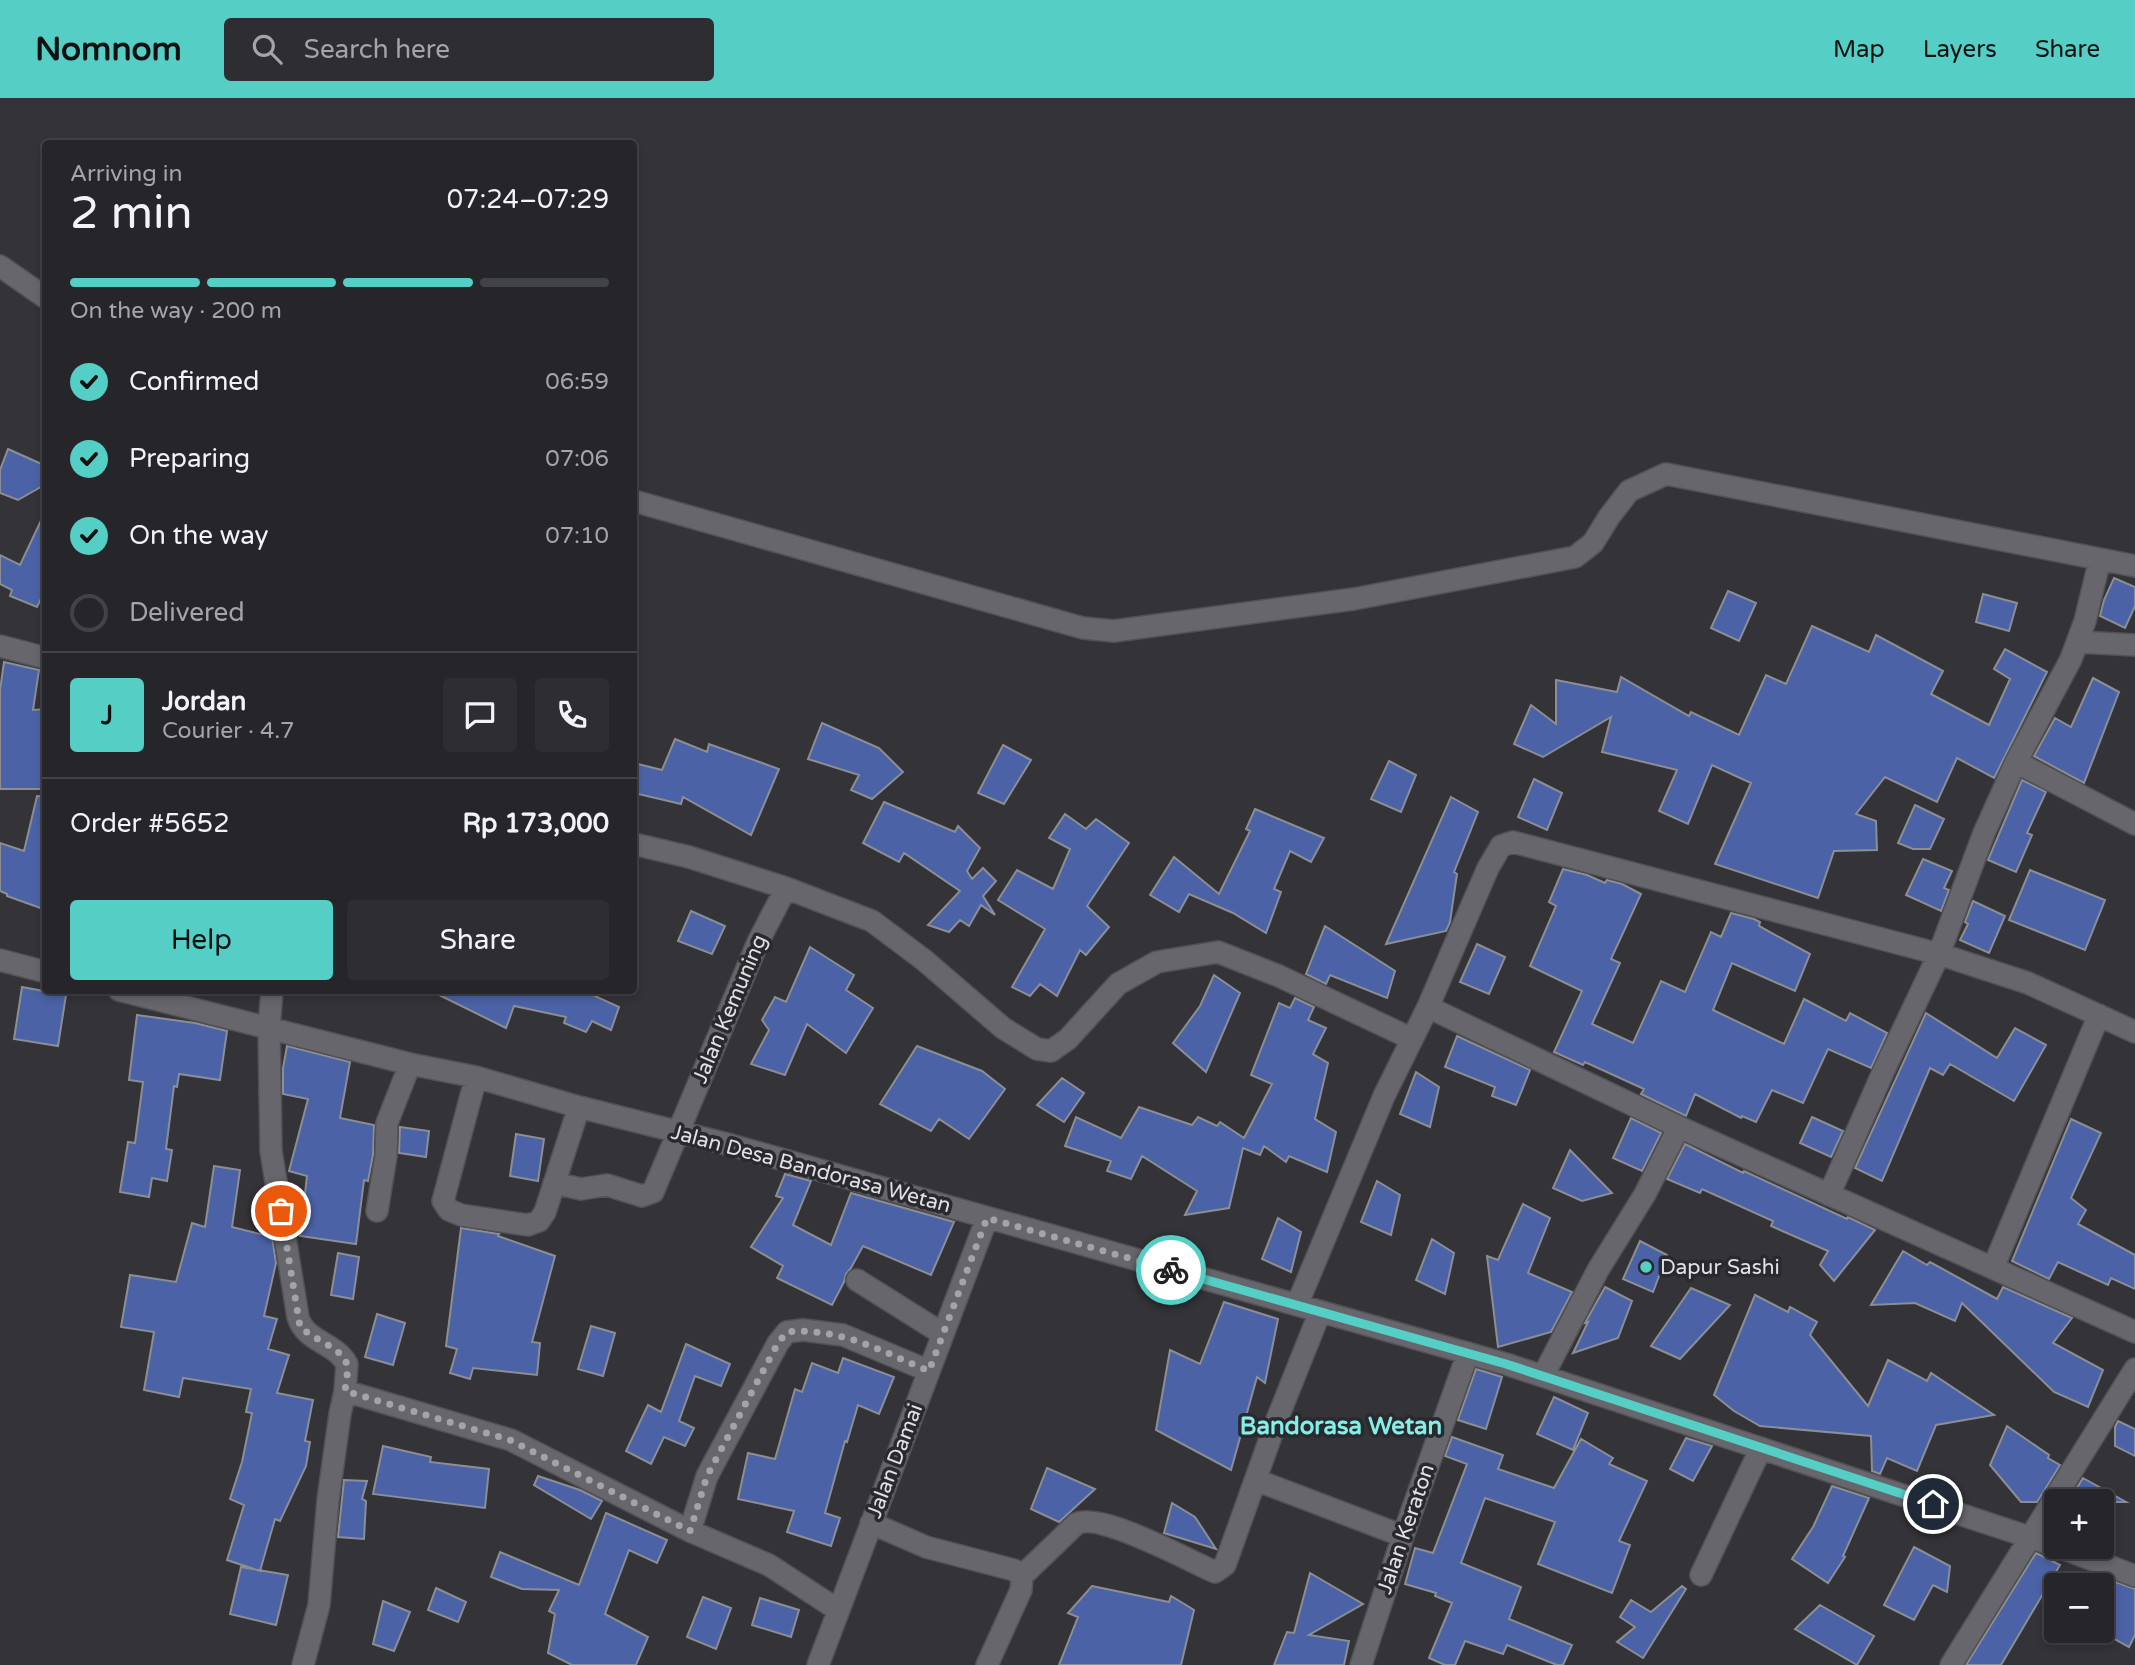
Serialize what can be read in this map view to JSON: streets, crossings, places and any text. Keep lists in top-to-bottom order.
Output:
{
  "streets": {
    "street": [
      "Jalan Kemuning",
      "Jalan Desa Bandorasa Wetan",
      "Jalan Damai",
      "Jalan Keraton"
    ]
  },
  "crossings": [
    ["Jalan Kemuning", "Jalan Desa Bandorasa Wetan"],
    ["Jalan Desa Bandorasa Wetan", "Jalan Damai"],
    ["Jalan Desa Bandorasa Wetan", "Jalan Keraton"]
  ],
  "districts": ["Bandorasa Wetan"],
  "places": ["Dapur Sashi"],
  "page": {
    "header": "Nomnom",
    "search": "Search here",
    "nav": ["Map", "Layers", "Share"],
    "heading": ["2 min", "Arriving in", "07:24–07:29"],
    "panel": [
      "Jordan",
      "Courier · 4.7",
      "Order #5652",
      "Rp 173,000"
    ],
    "bar": "On the way · 200 m",
    "list": [
      ["Confirmed", "06:59"],
      ["Preparing", "07:06"],
      ["On the way", "07:10"],
      "Delivered"
    ],
    "round": "J",
    "buttons": ["Help", "Share"],
    "map_buttons": ["+", "−"]
  }
}
